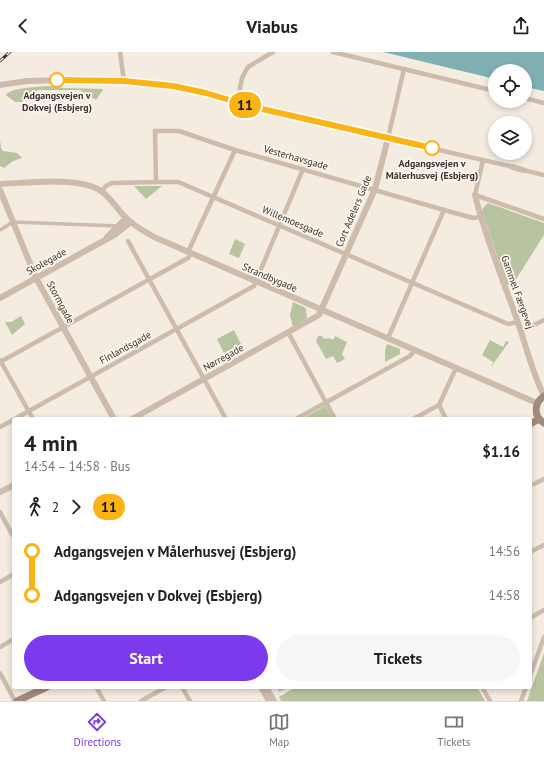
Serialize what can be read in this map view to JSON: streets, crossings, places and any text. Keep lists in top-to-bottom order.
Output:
{
  "streets": {
    "street": [
      "Vesterhavsgade",
      "Cort Adelers Gade",
      "Willemoesgade",
      "Skolegade",
      "Strandbygade",
      "Gammel Færgevej",
      "Stormgade",
      "Finlandsgade",
      "Nørregade"
    ]
  },
  "crossings": [
    ["Vesterhavsgade", "Cort Adelers Gade"],
    ["Vesterhavsgade", "Willemoesgade"],
    ["Vesterhavsgade", "Gammel Færgevej"],
    ["Cort Adelers Gade", "Willemoesgade"],
    ["Cort Adelers Gade", "Strandbygade"],
    ["Cort Adelers Gade", "Nørregade"],
    ["Willemoesgade", "Strandbygade"],
    ["Willemoesgade", "Gammel Færgevej"],
    ["Skolegade", "Strandbygade"],
    ["Skolegade", "Stormgade"],
    ["Strandbygade", "Finlandsgade"],
    ["Strandbygade", "Nørregade"],
    ["Stormgade", "Finlandsgade"]
  ],
  "places": ["Adgangsvejen v Dokvej (Esbjerg)", "Adgangsvejen v Målerhusvej (Esbjerg)"],
  "lines": ["bus line 11"],
  "page": {
    "header": "Viabus",
    "on_map": "11",
    "heading": ["4 min", "14:54 – 14:58 · Bus", "$1.16"],
    "legs": ["2", "11"],
    "list": [
      {
        "name": "Adgangsvejen v Målerhusvej (Esbjerg)",
        "value": "14:56"
      },
      {
        "name": "Adgangsvejen v Dokvej (Esbjerg)",
        "value": "14:58"
      }
    ],
    "buttons": ["Start", "Tickets"],
    "tabs": ["Directions", "Map", "Tickets"]
  }
}
